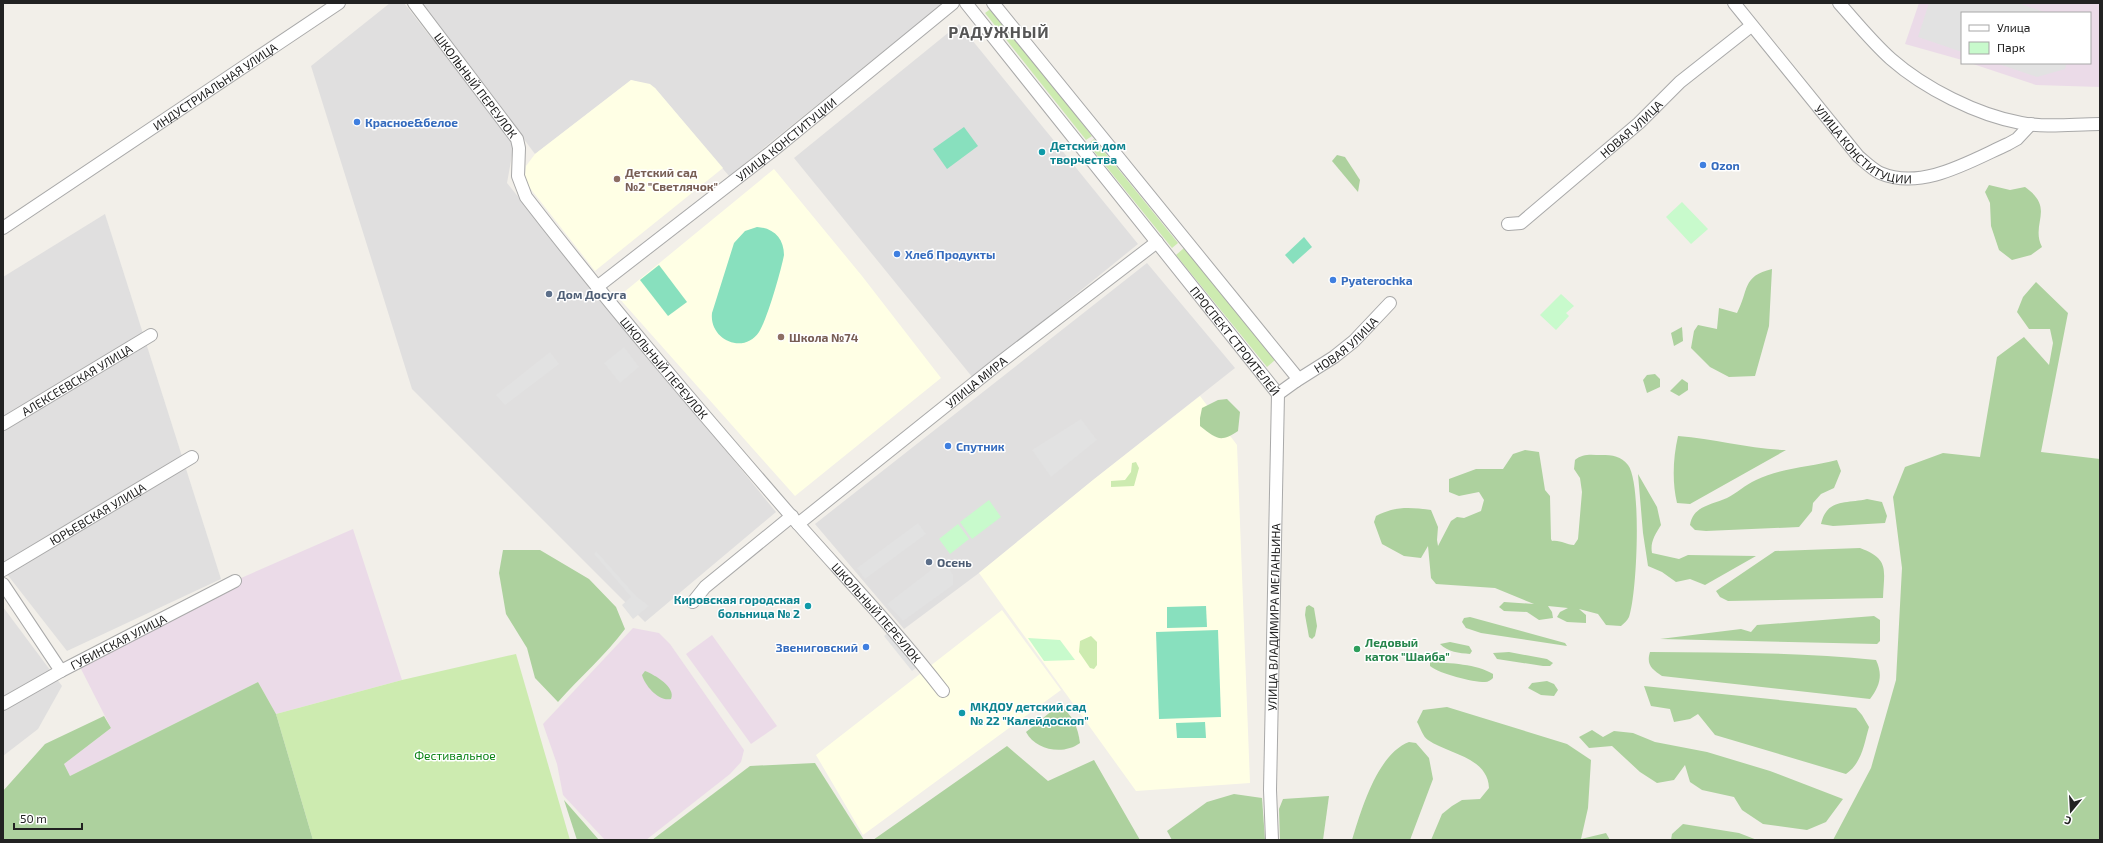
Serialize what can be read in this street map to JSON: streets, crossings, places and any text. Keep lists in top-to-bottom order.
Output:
{
  "streets": {
    "street": [
      "ШКОЛЬНЫЙ ПЕРЕУЛОК",
      "ИНДУСТРИАЛЬНАЯ УЛИЦА",
      "НОВАЯ УЛИЦА",
      "УЛИЦА КОНСТИТУЦИИ",
      "ПРОСПЕКТ СТРОИТЕЛЕЙ",
      "АЛЕКСЕЕВСКАЯ УЛИЦА",
      "УЛИЦА МИРА",
      "ЮРЬЕВСКАЯ УЛИЦА",
      "УЛИЦА ВЛАДИМИРА МЕЛАНЬИНА",
      "ГУБИНСКАЯ УЛИЦА"
    ]
  },
  "crossings": [
    ["ШКОЛЬНЫЙ ПЕРЕУЛОК", "УЛИЦА КОНСТИТУЦИИ"],
    ["ШКОЛЬНЫЙ ПЕРЕУЛОК", "УЛИЦА МИРА"],
    ["НОВАЯ УЛИЦА", "УЛИЦА КОНСТИТУЦИИ"],
    ["НОВАЯ УЛИЦА", "ПРОСПЕКТ СТРОИТЕЛЕЙ"],
    ["ПРОСПЕКТ СТРОИТЕЛЕЙ", "УЛИЦА МИРА"],
    ["ПРОСПЕКТ СТРОИТЕЛЕЙ", "УЛИЦА ВЛАДИМИРА МЕЛАНЬИНА"]
  ],
  "districts": ["РАДУЖНЫЙ"],
  "parks": ["Фестивальное"],
  "places": [
    "Красное&белое",
    "Детский дом творчества",
    "Ozon",
    "Детский сад №2 \"Светлячок\"",
    "Хлеб Продукты",
    "Pyaterochka",
    "Дом Досуга",
    "Школа №74",
    "Спутник",
    "Осень",
    "Кировская городская больница № 2",
    "Звениговский",
    "Ледовый каток \"Шайба\"",
    "МКДОУ детский сад № 22 \"Калейдоскоп\""
  ],
  "legend": ["Улица", "Парк"],
  "scale_bar": "50 m",
  "north": "bottom"
}
